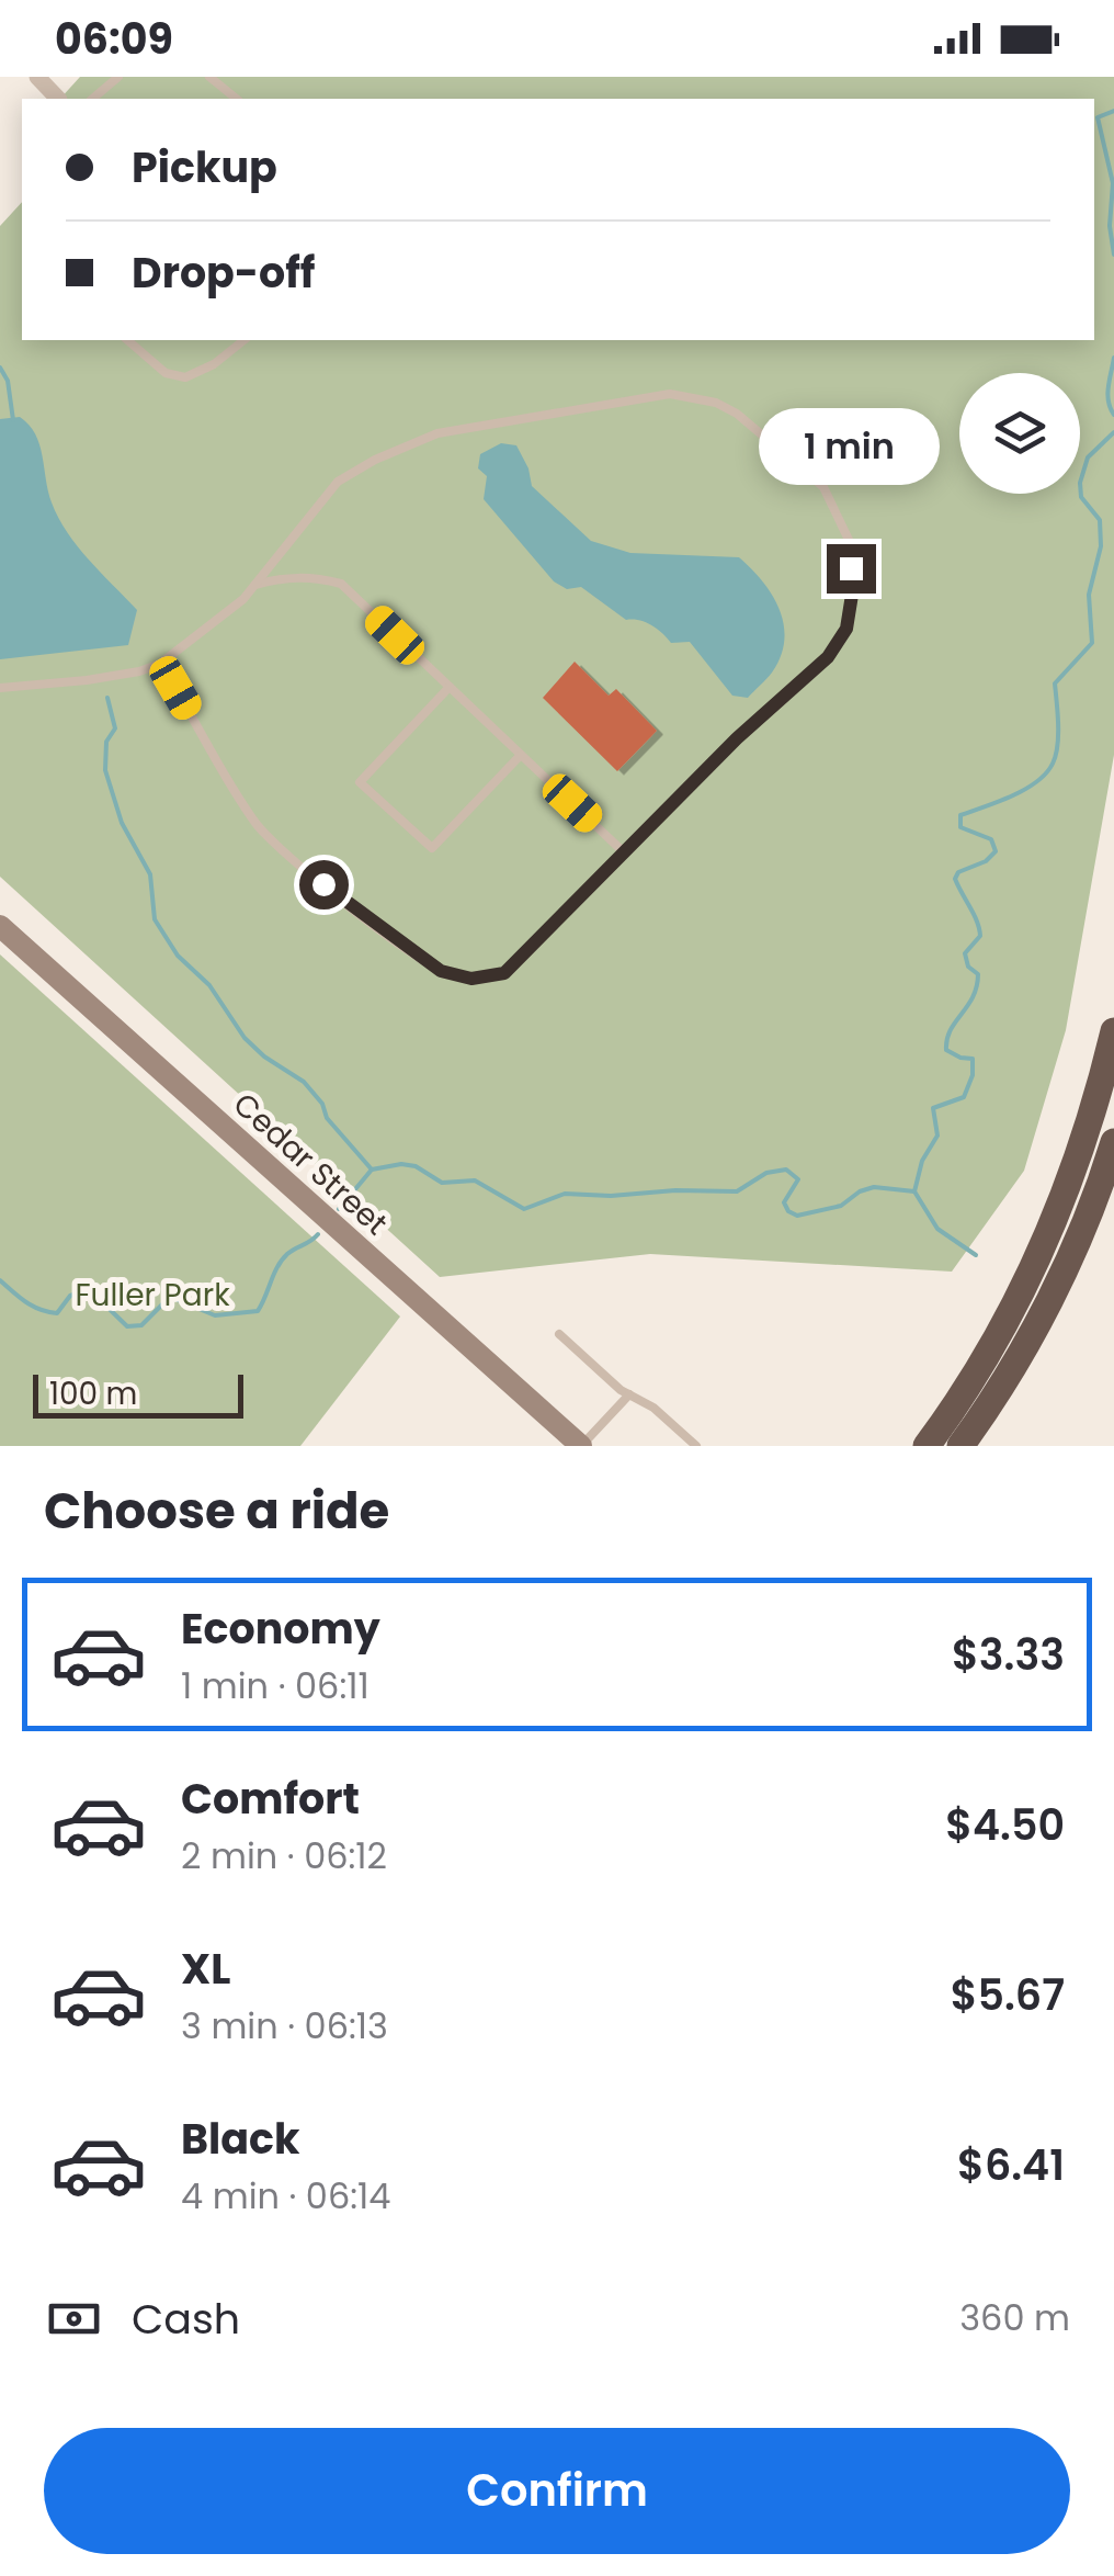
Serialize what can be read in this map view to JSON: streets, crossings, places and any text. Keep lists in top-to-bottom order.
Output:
{
  "streets": {
    "main road": ["Cedar Street"]
  },
  "parks": ["Fuller Park"],
  "scale_bar": "100 m",
  "page": {
    "status": "06:09",
    "banner": ["Pickup", "Drop-off"],
    "bubble": "1 min",
    "scale": "100 m",
    "heading": "Choose a ride",
    "list": [
      {
        "name": "Economy",
        "note": "1 min · 06:11",
        "value": "$3.33"
      },
      {
        "name": "Comfort",
        "note": "2 min · 06:12",
        "value": "$4.50"
      },
      {
        "name": "XL",
        "note": "3 min · 06:13",
        "value": "$5.67"
      },
      {
        "name": "Black",
        "note": "4 min · 06:14",
        "value": "$6.41"
      }
    ],
    "pay": ["Cash", "360 m"],
    "buttons": "Confirm"
  }
}
